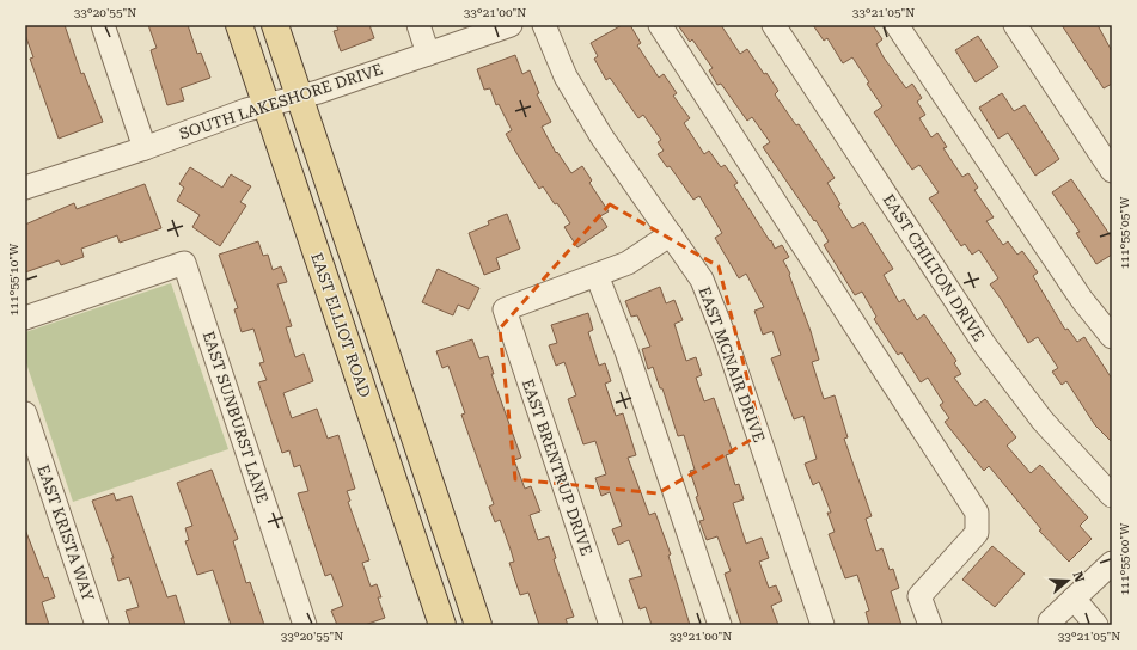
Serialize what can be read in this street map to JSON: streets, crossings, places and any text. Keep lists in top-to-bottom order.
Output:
{
  "streets": {
    "main road": ["EAST ELLIOT ROAD"],
    "street": [
      "SOUTH LAKESHORE DRIVE",
      "EAST CHILTON DRIVE",
      "EAST MCNAIR DRIVE",
      "EAST SUNBURST LANE",
      "EAST BRENTRUP DRIVE",
      "EAST KRISTA WAY"
    ]
  },
  "crossings": [
    ["SOUTH LAKESHORE DRIVE", "EAST ELLIOT ROAD"]
  ],
  "north": "right",
  "coordinates": [
    "33°20'55\"N",
    "33°21'00\"N",
    "33°21'05\"N",
    "111°55'05\"W",
    "111°55'10\"W",
    "111°55'00\"W"
  ]
}
